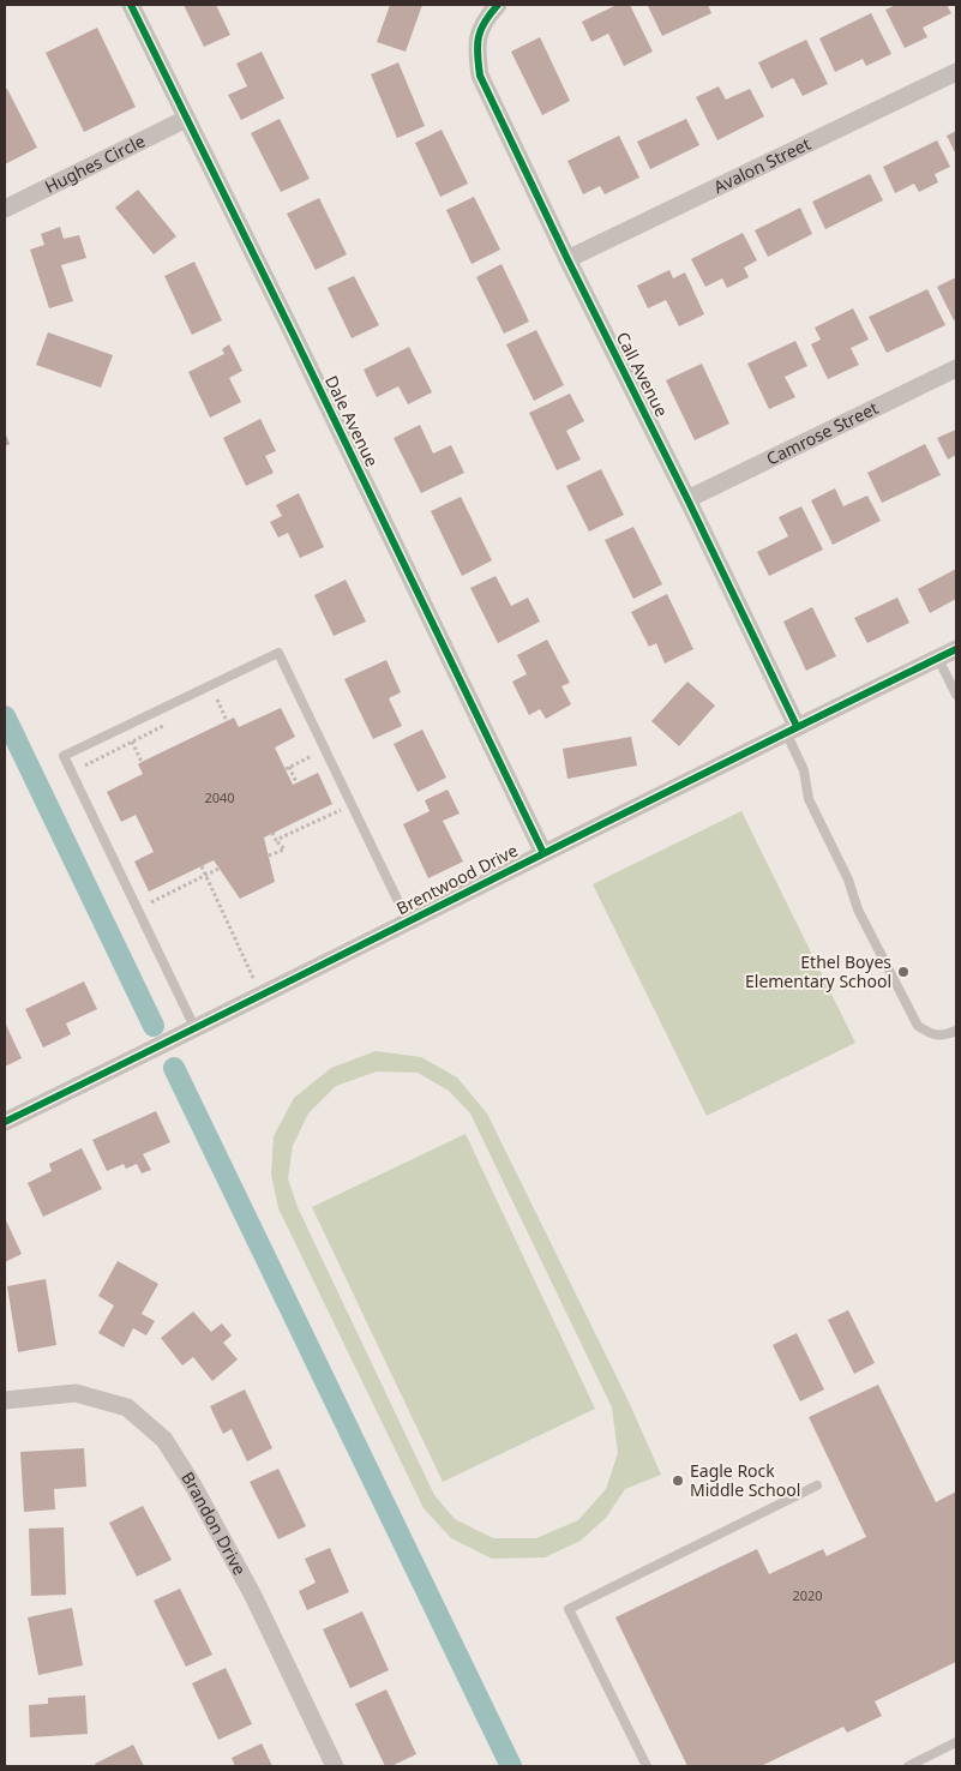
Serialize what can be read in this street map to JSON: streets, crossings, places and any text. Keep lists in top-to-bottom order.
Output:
{
  "streets": {
    "street": [
      "Hughes Circle",
      "Avalon Street",
      "Call Avenue",
      "Dale Avenue",
      "Camrose Street",
      "Brentwood Drive",
      "Brandon Drive"
    ]
  },
  "crossings": [
    ["Hughes Circle", "Dale Avenue"],
    ["Avalon Street", "Call Avenue"],
    ["Call Avenue", "Camrose Street"],
    ["Call Avenue", "Brentwood Drive"],
    ["Dale Avenue", "Brentwood Drive"]
  ],
  "places": ["Ethel Boyes Elementary School", "Eagle Rock Middle School"],
  "house_numbers": ["2040", "2020"]
}
